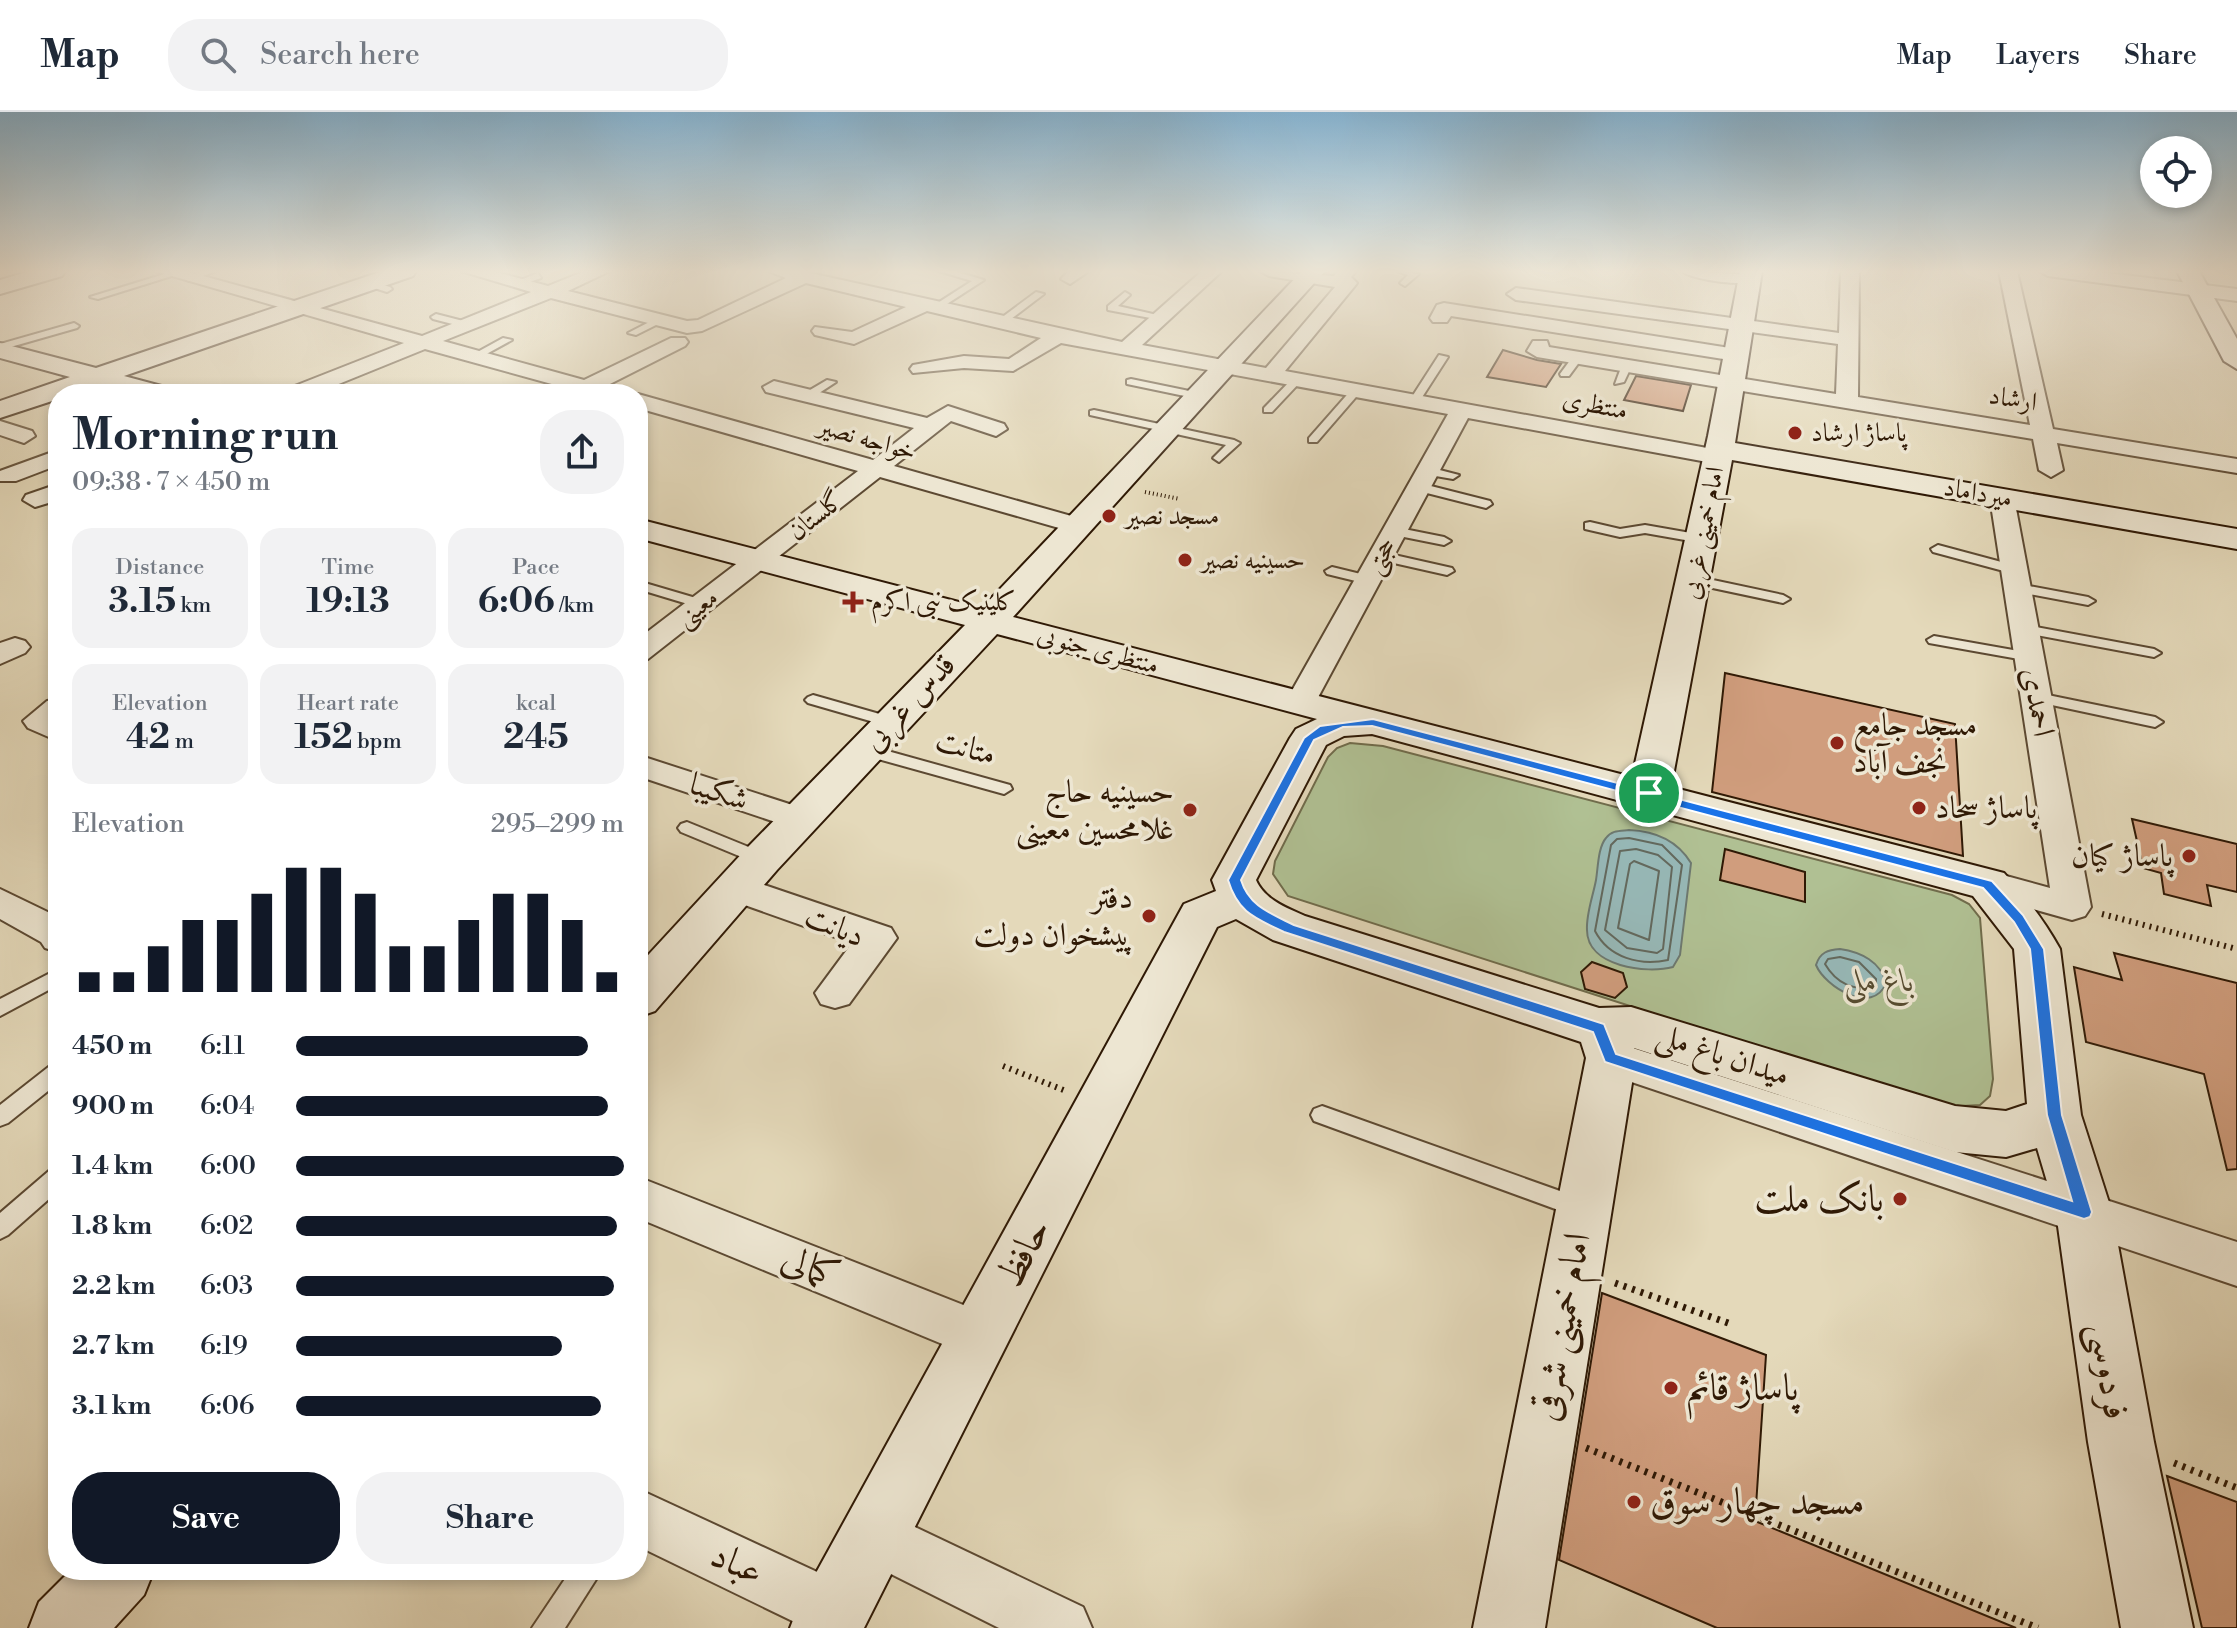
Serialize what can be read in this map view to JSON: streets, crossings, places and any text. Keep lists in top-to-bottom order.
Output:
{
  "streets": {
    "street": [
      "ارشاد",
      "منتظری",
      "خواجه نصیر",
      "میرداماد",
      "گلستان",
      "امام خمینی غربی",
      "حجتی",
      "معینی",
      "منتظری جنوبی",
      "احمدی",
      "قدس غربی",
      "شکیبا",
      "دیانت",
      "میدان باغ ملی",
      "حافظ",
      "کمالی",
      "امام خمینی شرقی",
      "فردوسی",
      "عباد"
    ],
    "lane": ["متانت"]
  },
  "crossings": [
    ["منتظری", "میرداماد"],
    ["منتظری", "امام خمینی غربی"],
    ["منتظری", "حجتی"],
    ["منتظری", "قدس غربی"],
    ["خواجه نصیر", "گلستان"],
    ["خواجه نصیر", "قدس غربی"],
    ["میرداماد", "امام خمینی غربی"],
    ["میرداماد", "احمدی"],
    ["گلستان", "معینی"],
    ["گلستان", "منتظری جنوبی"],
    ["حجتی", "منتظری جنوبی"],
    ["معینی", "منتظری جنوبی"],
    ["منتظری جنوبی", "قدس غربی"],
    ["قدس غربی", "متانت"],
    ["قدس غربی", "شکیبا"],
    ["قدس غربی", "دیانت"],
    ["میدان باغ ملی", "حافظ"],
    ["میدان باغ ملی", "امام خمینی شرقی"],
    ["میدان باغ ملی", "فردوسی"],
    ["حافظ", "کمالی"],
    ["حافظ", "عباد"]
  ],
  "parks": ["باغ ملی"],
  "places": {
    "other": [
      "پاساژ ارشاد",
      "مسجد نصیر",
      "حسینیه نصیر",
      "مسجد جامع نجف آباد",
      "پاساژ سحاد",
      "حسینیه حاج غلامحسین معینی",
      "پاساژ کیان",
      "دفتر پیشخوان دولت",
      "بانک ملت",
      "پاساژ قائم",
      "مسجد چهار سوق"
    ],
    "health": ["کلینیک نبی اکرم"]
  },
  "page": {
    "header": "Map",
    "search": "Search here",
    "nav": ["Map", "Layers", "Share"],
    "heading": ["Morning run", "09:38 · 7 × 450 m"],
    "stats": [
      ["Distance", "3.15 km"],
      ["Time", "19:13"],
      ["Pace", "6:06 /km"],
      ["Elevation", "42 m"],
      ["Heart rate", "152 bpm"],
      ["kcal", "245"]
    ],
    "chart": ["Elevation", "295–299 m"],
    "list": [
      {
        "name": "450 m",
        "note": "6:11"
      },
      {
        "name": "900 m",
        "note": "6:04"
      },
      {
        "name": "1.4 km",
        "note": "6:00"
      },
      {
        "name": "1.8 km",
        "note": "6:02"
      },
      {
        "name": "2.2 km",
        "note": "6:03"
      },
      {
        "name": "2.7 km",
        "note": "6:19"
      },
      {
        "name": "3.1 km",
        "note": "6:06"
      }
    ],
    "buttons": ["Save", "Share"]
  }
}
